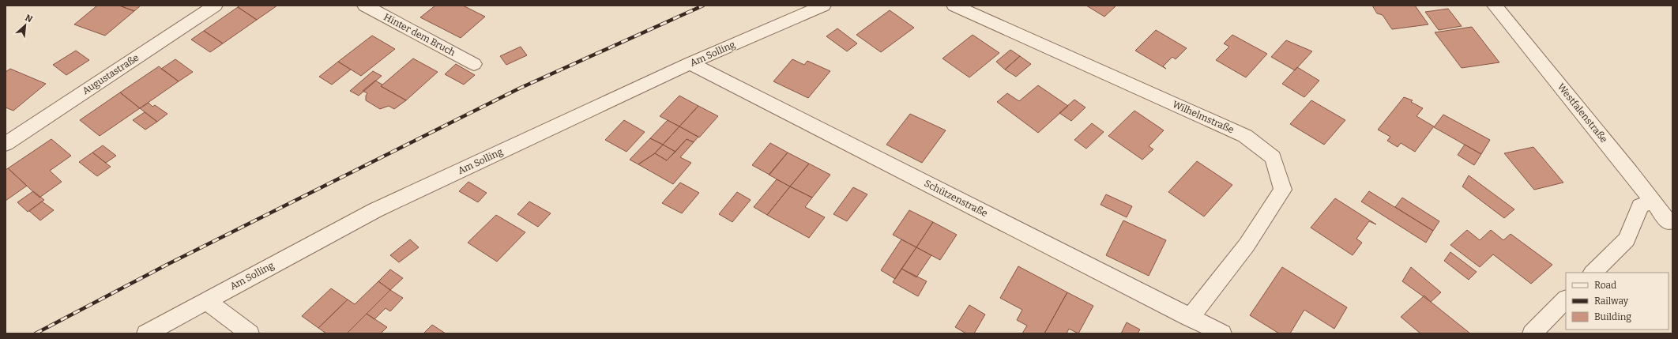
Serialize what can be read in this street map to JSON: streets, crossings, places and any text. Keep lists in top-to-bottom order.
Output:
{
  "streets": {
    "street": [
      "Hinter dem Bruch",
      "Am Solling",
      "Augustastraße",
      "Westfalenstraße",
      "Wilhelmstraße",
      "Schützenstraße"
    ]
  },
  "crossings": [
    ["Am Solling", "Schützenstraße"],
    ["Wilhelmstraße", "Schützenstraße"]
  ],
  "legend": ["Road", "Railway", "Building"],
  "north": "top right"
}
